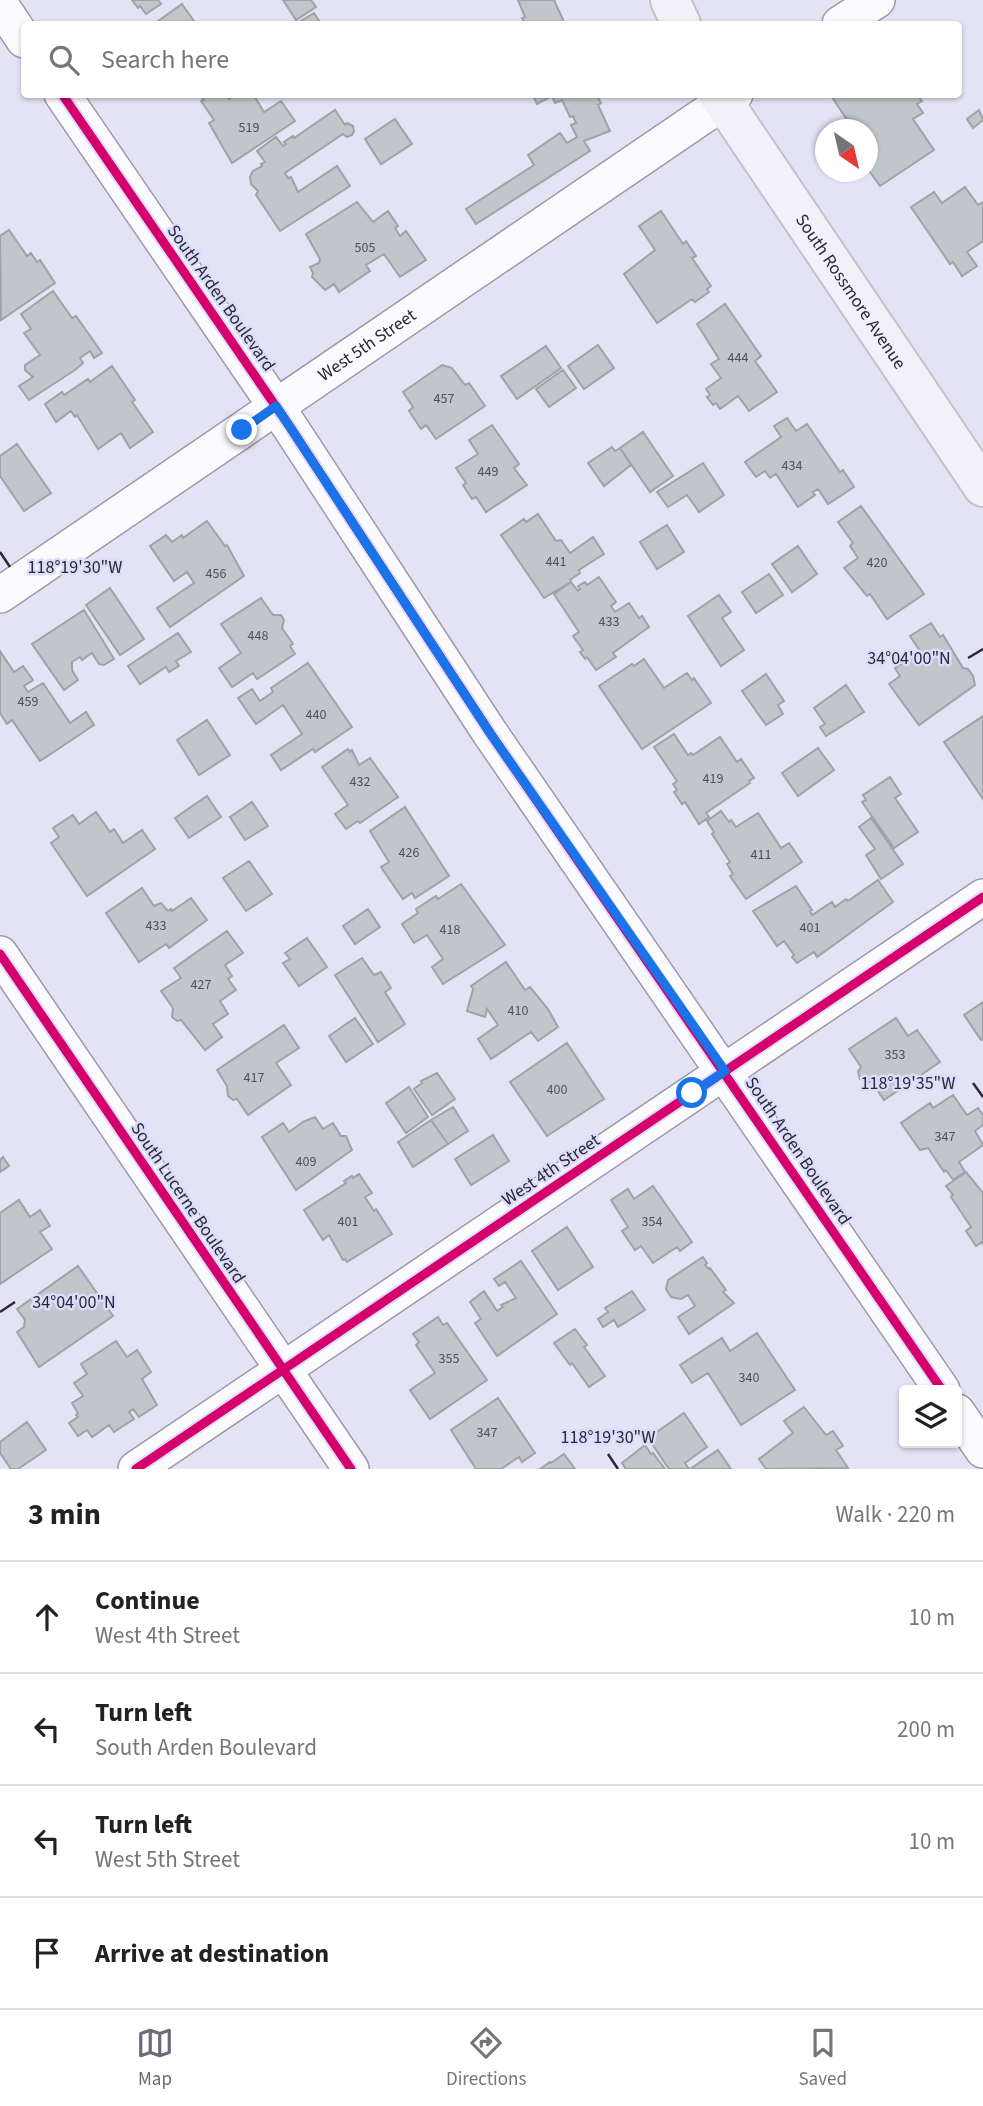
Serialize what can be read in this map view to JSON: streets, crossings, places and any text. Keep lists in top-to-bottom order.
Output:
{
  "streets": {
    "main road": ["South Rossmore Avenue"],
    "street": [
      "South Arden Boulevard",
      "West 5th Street",
      "West 4th Street",
      "South Lucerne Boulevard"
    ]
  },
  "crossings": [
    ["South Arden Boulevard", "West 5th Street"],
    ["South Arden Boulevard", "West 4th Street"],
    ["West 4th Street", "South Lucerne Boulevard"]
  ],
  "house_numbers": [
    "519",
    "505",
    "444",
    "457",
    "434",
    "449",
    "441",
    "420",
    "456",
    "433",
    "448",
    "459",
    "440",
    "419",
    "432",
    "426",
    "411",
    "433",
    "401",
    "418",
    "427",
    "410",
    "353",
    "417",
    "400",
    "347",
    "409",
    "401",
    "354",
    "355",
    "340",
    "347"
  ],
  "north": "bottom right",
  "page": {
    "search": "Search here",
    "heading": ["3 min", "Walk · 220 m"],
    "list": [
      ["Continue", "West 4th Street", "10 m"],
      ["Turn left", "South Arden Boulevard", "200 m"],
      ["Turn left", "West 5th Street", "10 m"],
      "Arrive at destination"
    ],
    "nav": ["Map", "Directions", "Saved"]
  },
  "coordinates": ["118°19'30\"W", "34°04'00\"N", "118°19'35\"W"]
}
